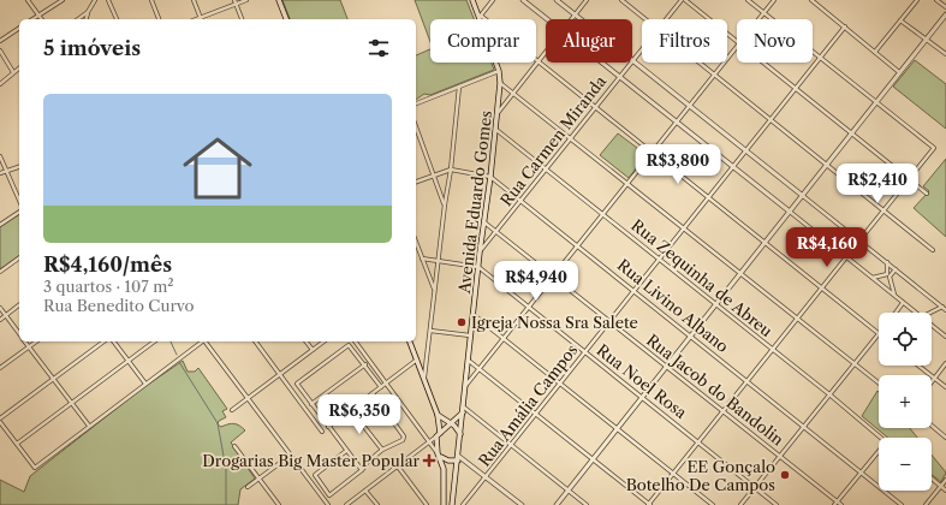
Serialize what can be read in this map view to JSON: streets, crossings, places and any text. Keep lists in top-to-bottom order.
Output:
{
  "streets": {
    "main road": ["Avenida Eduardo Gomes"],
    "street": [
      "Rua Carmen Miranda",
      "Rua Zequinha de Abreu",
      "Rua Livino Albano",
      "Rua Noel Rosa",
      "Rua Jacob do Bandolin",
      "Rua Amália Campos"
    ]
  },
  "crossings": [
    ["Rua Carmen Miranda", "Avenida Eduardo Gomes"],
    ["Rua Carmen Miranda", "Rua Zequinha de Abreu"],
    ["Rua Carmen Miranda", "Rua Livino Albano"],
    ["Rua Carmen Miranda", "Rua Jacob do Bandolin"],
    ["Avenida Eduardo Gomes", "Rua Zequinha de Abreu"],
    ["Avenida Eduardo Gomes", "Rua Livino Albano"],
    ["Avenida Eduardo Gomes", "Rua Noel Rosa"],
    ["Avenida Eduardo Gomes", "Rua Jacob do Bandolin"],
    ["Rua Zequinha de Abreu", "Rua Amália Campos"],
    ["Rua Livino Albano", "Rua Amália Campos"],
    ["Rua Noel Rosa", "Rua Amália Campos"],
    ["Rua Jacob do Bandolin", "Rua Amália Campos"]
  ],
  "places": {
    "other": ["Igreja Nossa Sra Salete", "EE Gonçalo Botelho De Campos"],
    "health": ["Drogarias Big Master Popular"]
  },
  "page": {
    "chip": [
      "Comprar",
      "Alugar",
      "Filtros",
      "Novo"
    ],
    "heading": "5 imóveis",
    "list": [
      {
        "name": "R$4,160/mês",
        "note": "3 quartos · 107 m² · Rua Benedito Curvo"
      }
    ],
    "price": [
      "R$3,800",
      "R$2,410",
      "R$4,160",
      "R$4,940",
      "R$6,350"
    ],
    "map_buttons": ["+", "−"]
  }
}
